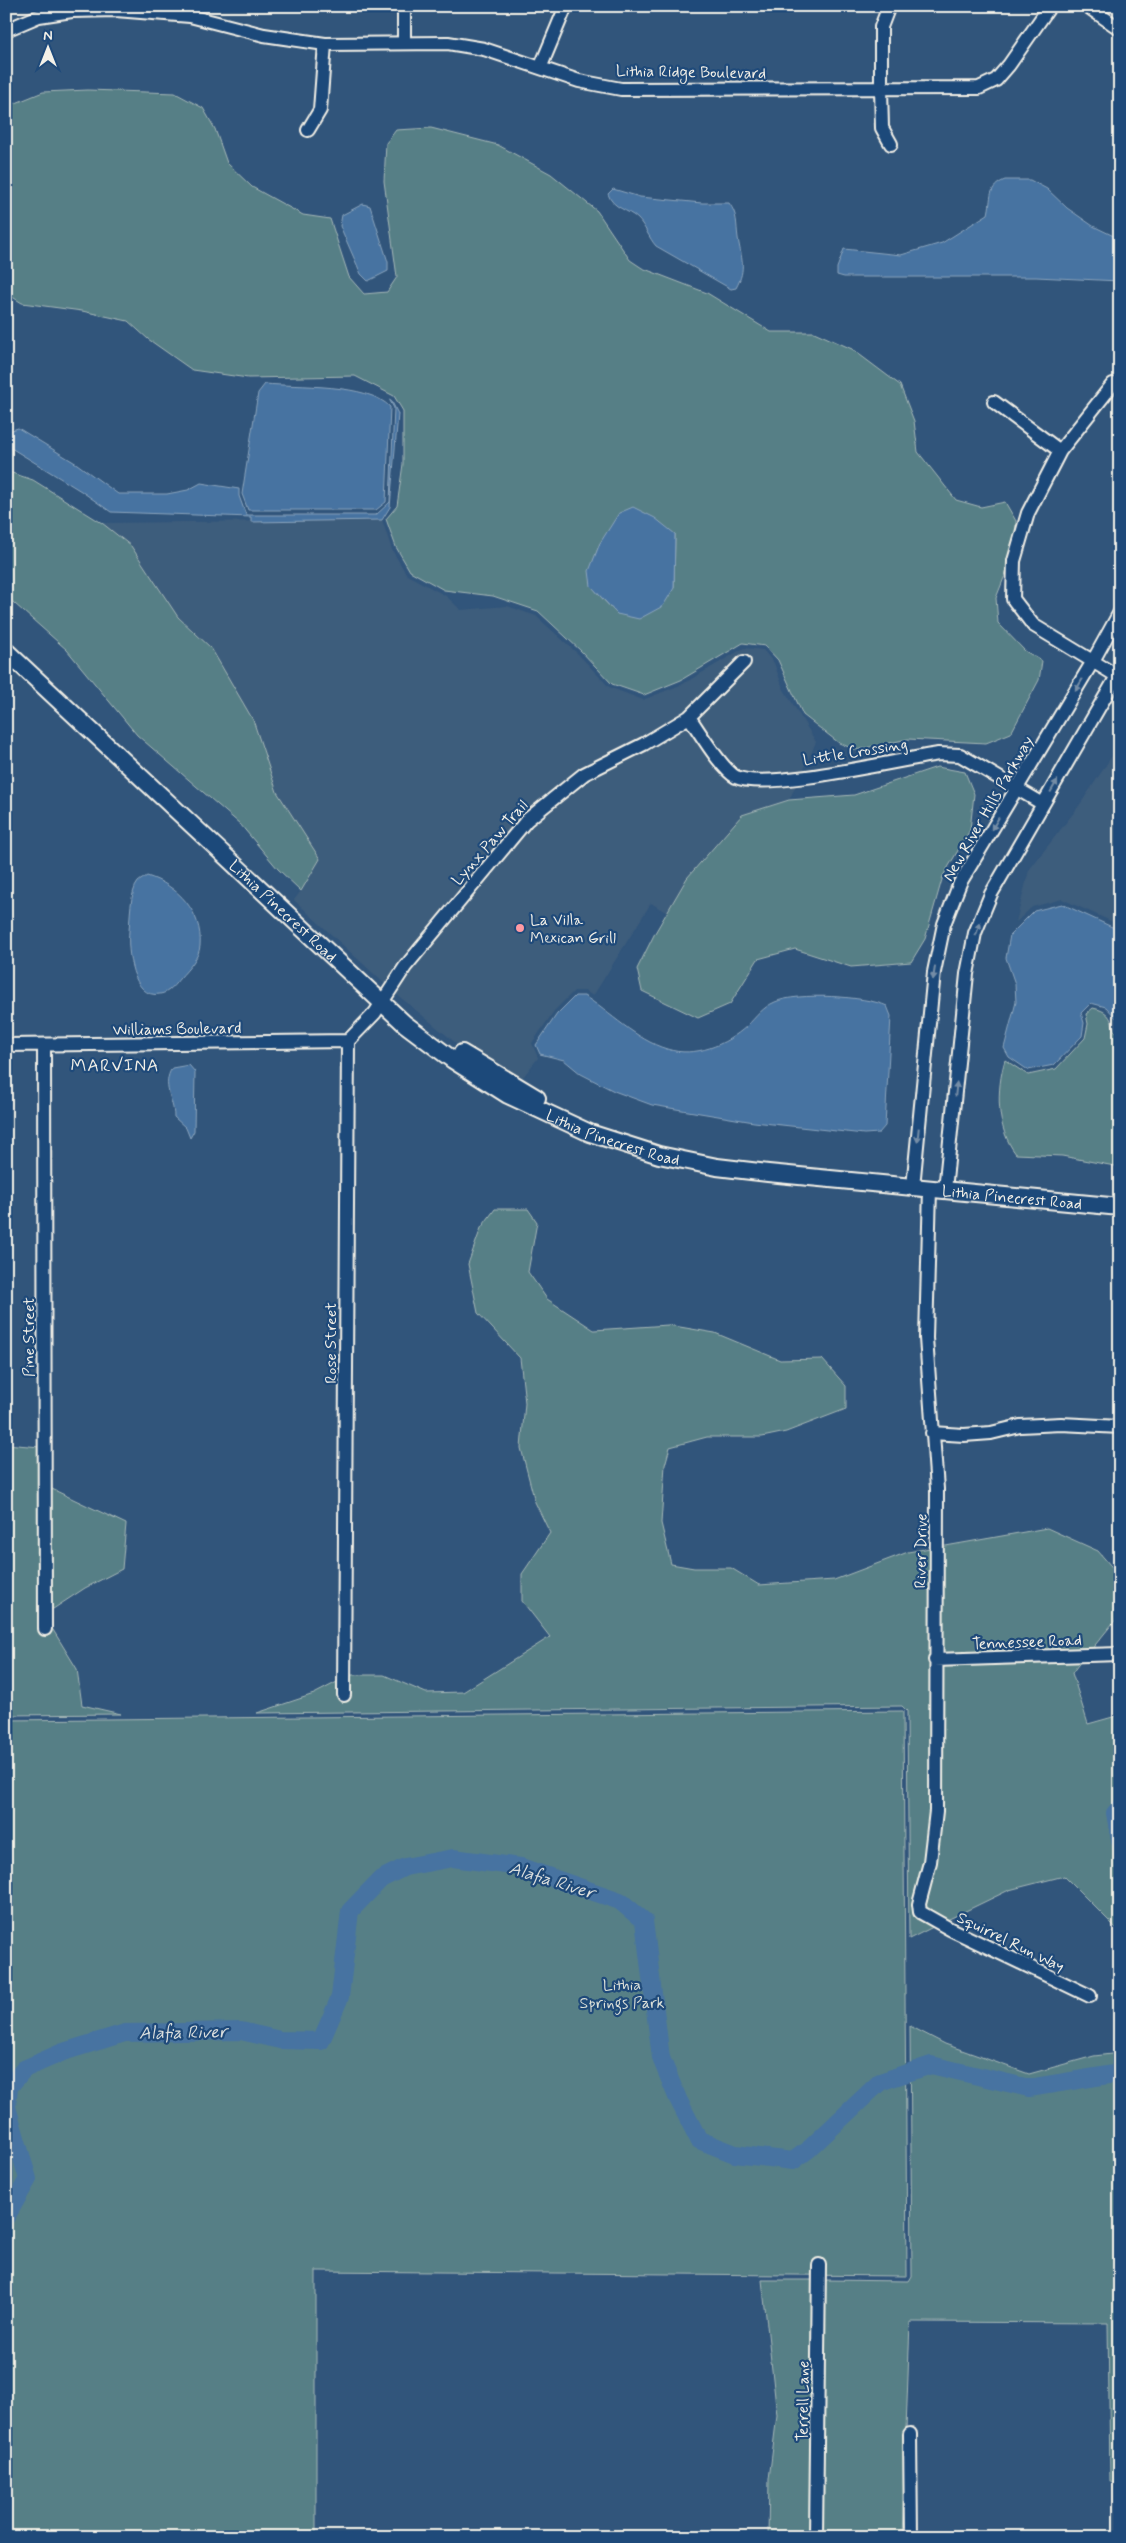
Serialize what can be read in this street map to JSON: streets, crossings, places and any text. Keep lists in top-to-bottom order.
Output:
{
  "streets": {
    "main road": ["Lithia Pinecrest Road"],
    "street": [
      "Lithia Ridge Boulevard",
      "Little Crossing",
      "New River Hills Parkway",
      "Lynx Paw Trail",
      "Williams Boulevard",
      "Pine Street",
      "Rose Street",
      "River Drive",
      "Tennessee Road",
      "Squirrel Run Way",
      "Terrell Lane"
    ]
  },
  "crossings": [
    ["Little Crossing", "New River Hills Parkway"],
    ["Little Crossing", "Lynx Paw Trail"],
    ["New River Hills Parkway", "Lithia Pinecrest Road"],
    ["Lynx Paw Trail", "Lithia Pinecrest Road"],
    ["Lithia Pinecrest Road", "River Drive"],
    ["Williams Boulevard", "Pine Street"],
    ["Williams Boulevard", "Rose Street"],
    ["River Drive", "Tennessee Road"],
    ["River Drive", "Squirrel Run Way"]
  ],
  "districts": ["MARVINA"],
  "water": ["Alafia River"],
  "parks": ["Lithia Springs Park"],
  "places": ["La Villa Mexican Grill"],
  "north": "top"
}
